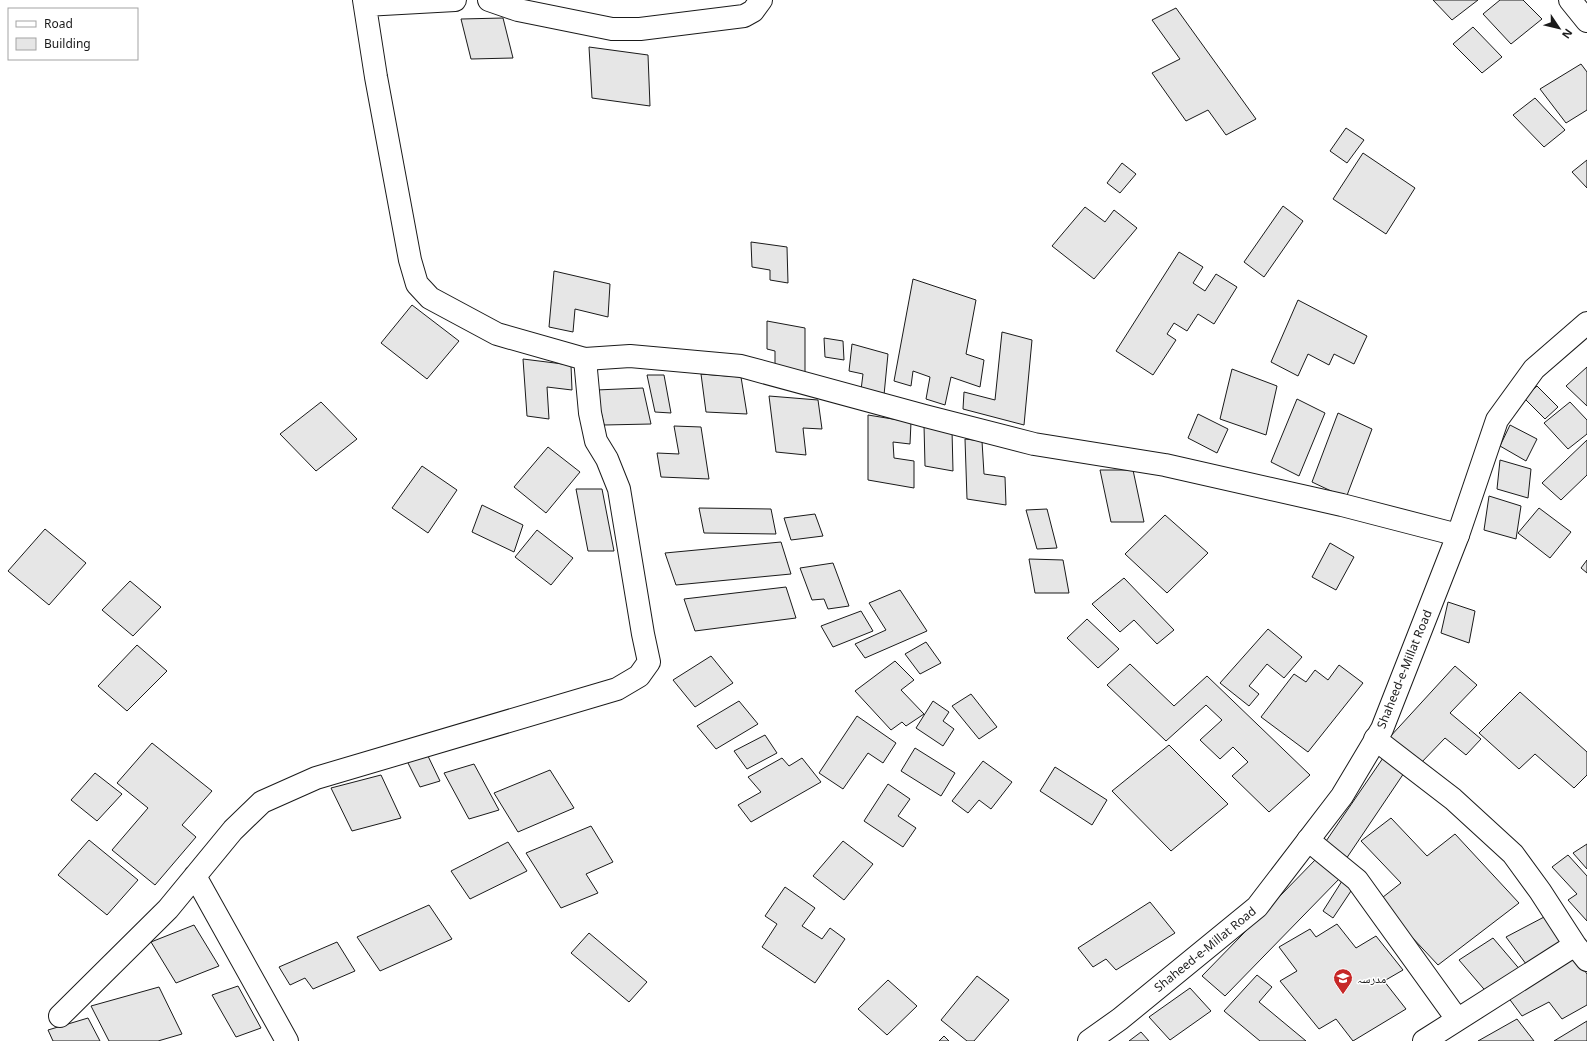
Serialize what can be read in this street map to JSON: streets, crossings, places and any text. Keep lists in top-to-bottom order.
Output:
{
  "streets": {
    "street": ["Shaheed-e-Millat Road"]
  },
  "places": {
    "school or university": ["مدرسہ"]
  },
  "legend": ["Road", "Building"],
  "north": "bottom right"
}
